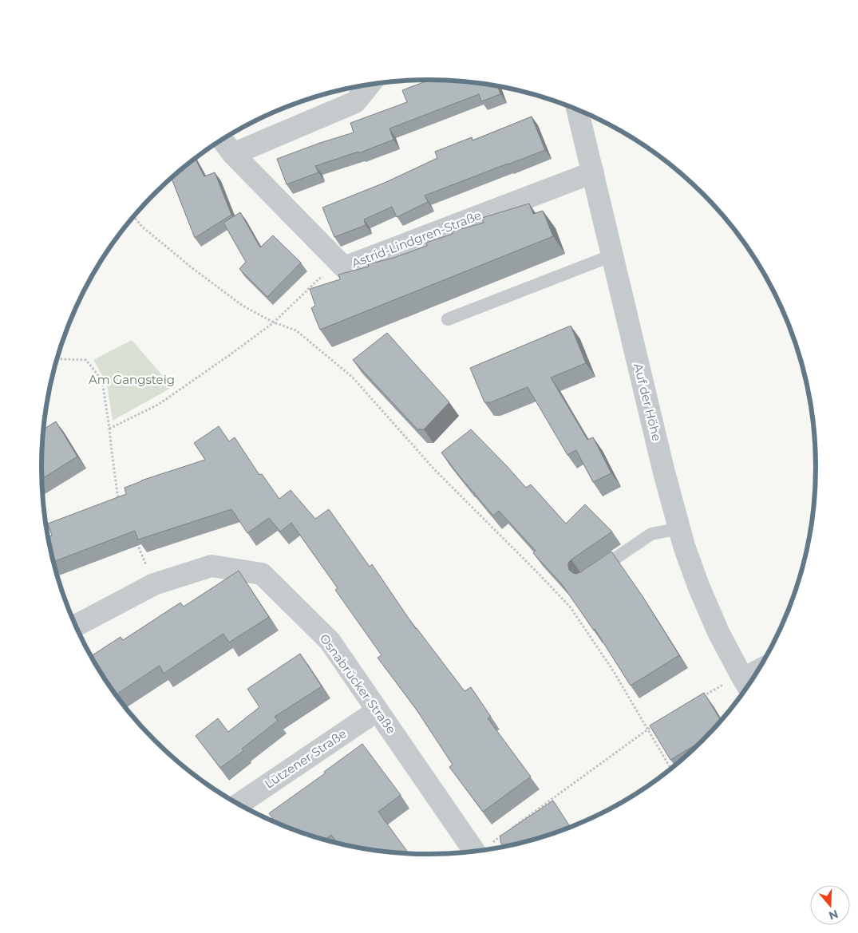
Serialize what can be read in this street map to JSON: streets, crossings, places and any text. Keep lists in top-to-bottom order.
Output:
{
  "streets": {
    "street": [
      "Astrid-Lindgren-Straße",
      "Auf der Höhe",
      "Osnabrücker Straße",
      "Lützener Straße"
    ]
  },
  "crossings": [
    ["Astrid-Lindgren-Straße", "Auf der Höhe"],
    ["Osnabrücker Straße", "Lützener Straße"]
  ],
  "parks": ["Am Gangsteig"],
  "north": "bottom"
}
